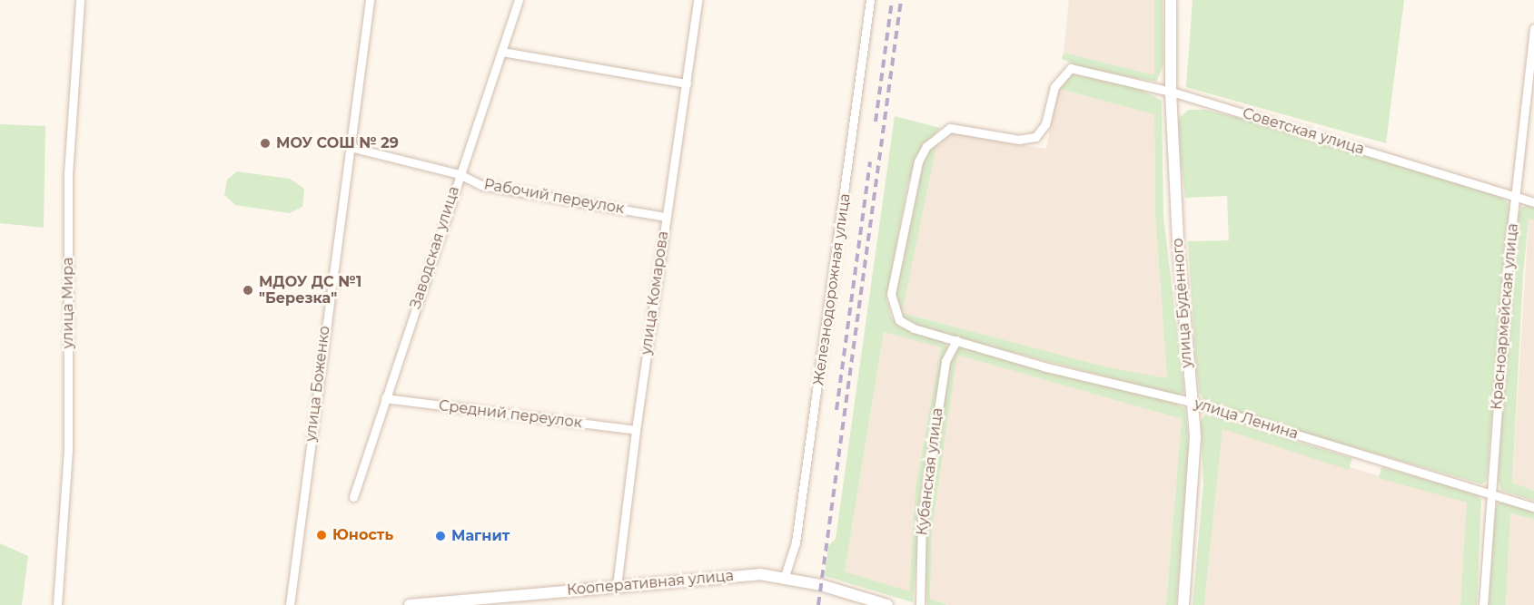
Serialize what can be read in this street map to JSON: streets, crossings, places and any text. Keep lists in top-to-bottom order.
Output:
{
  "streets": {
    "street": [
      "Советская улица",
      "Рабочий переулок",
      "Заводская улица",
      "Железнодорожная улица",
      "улица Комарова",
      "улица Мира",
      "улица Будённого",
      "Красноармейская улица",
      "улица Боженко",
      "Средний переулок",
      "улица Ленина",
      "Кубанская улица",
      "Кооперативная улица"
    ]
  },
  "crossings": [
    ["Советская улица", "улица Будённого"],
    ["Советская улица", "Красноармейская улица"],
    ["Советская улица", "улица Ленина"],
    ["Советская улица", "Кубанская улица"],
    ["Рабочий переулок", "Заводская улица"],
    ["Рабочий переулок", "улица Комарова"],
    ["Рабочий переулок", "улица Боженко"],
    ["Заводская улица", "Средний переулок"],
    ["Железнодорожная улица", "Кооперативная улица"],
    ["улица Комарова", "Средний переулок"],
    ["улица Комарова", "Кооперативная улица"],
    ["улица Будённого", "улица Ленина"],
    ["Красноармейская улица", "улица Ленина"],
    ["улица Ленина", "Кубанская улица"]
  ],
  "places": [
    "МОУ СОШ № 29",
    "МДОУ ДС №1 \"Березка\"",
    "Юность",
    "Магнит"
  ]
}
